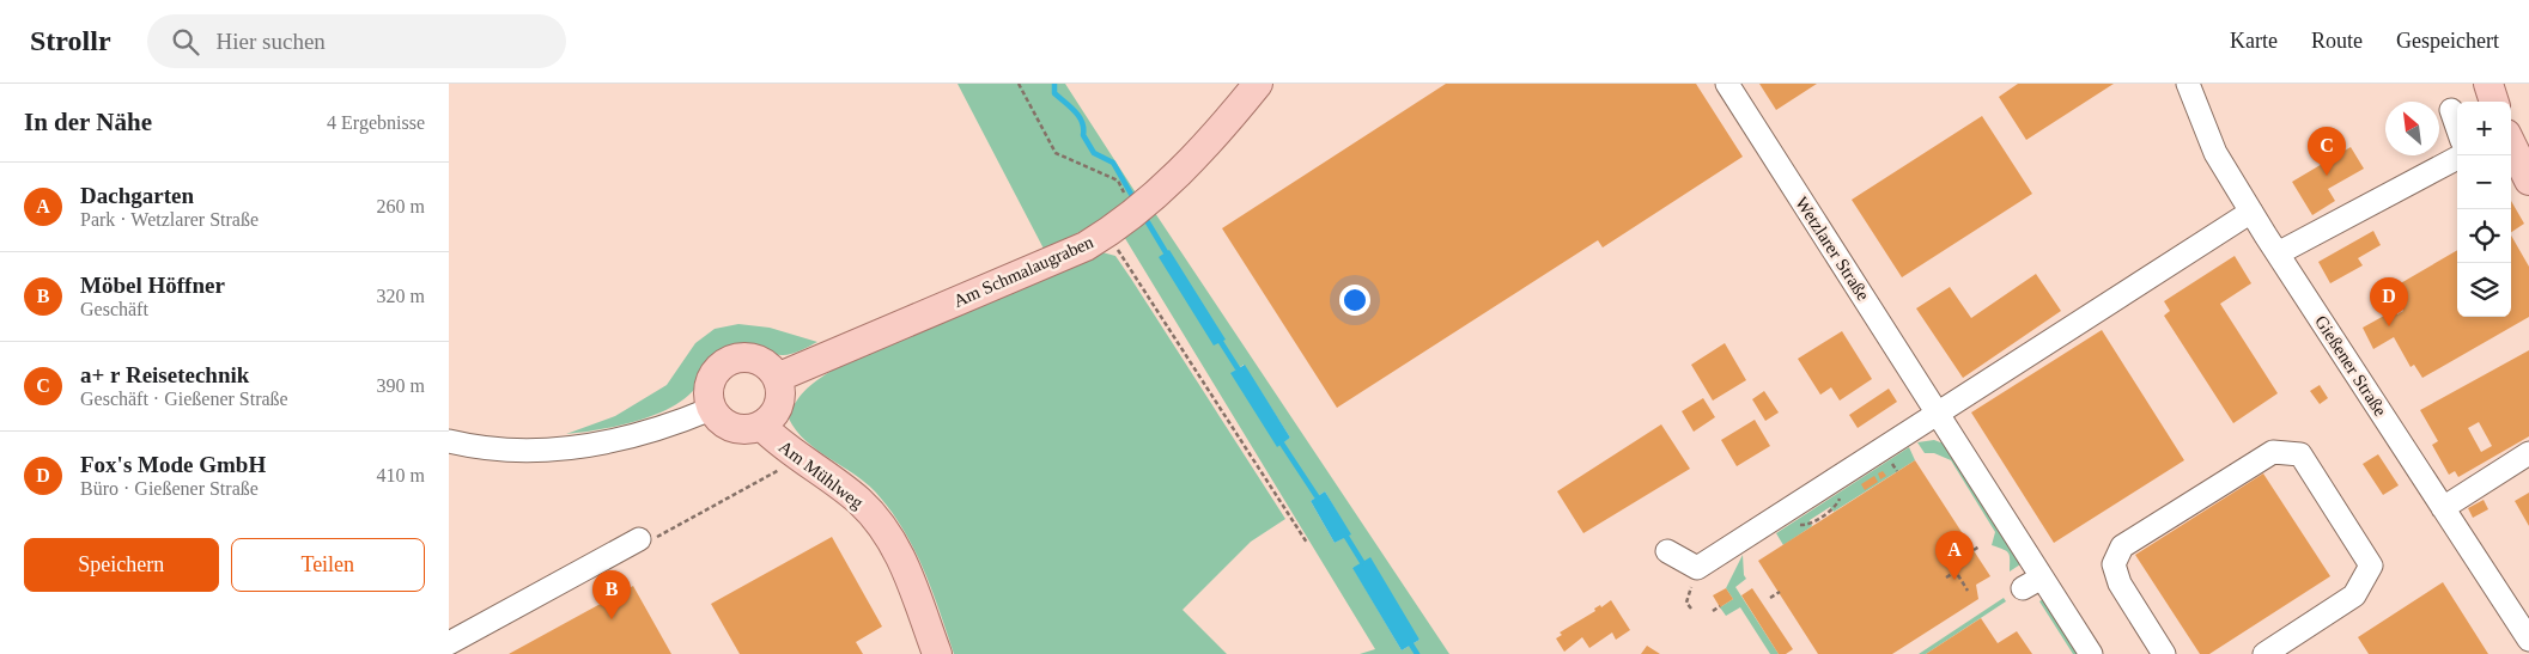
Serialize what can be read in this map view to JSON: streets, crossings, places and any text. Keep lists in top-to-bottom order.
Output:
{
  "streets": {
    "main road": ["Am Schmalaugraben", "Am Mühlweg"],
    "street": ["Wetzlarer Straße", "Gießener Straße"]
  },
  "crossings": [
    ["Am Schmalaugraben", "Am Mühlweg"]
  ],
  "north": "top left",
  "page": {
    "header": "Strollr",
    "search": "Hier suchen",
    "nav": ["Karte", "Route", "Gespeichert"],
    "heading": ["In der Nähe", "4 Ergebnisse"],
    "map_buttons": ["+", "−"],
    "pins": [
      "C",
      "D",
      "A",
      "B"
    ],
    "list": [
      {
        "mark": "A",
        "name": "Dachgarten",
        "note": "Park · Wetzlarer Straße",
        "value": "260 m"
      },
      {
        "mark": "B",
        "name": "Möbel Höffner",
        "note": "Geschäft",
        "value": "320 m"
      },
      {
        "mark": "C",
        "name": "a+ r Reisetechnik",
        "note": "Geschäft · Gießener Straße",
        "value": "390 m"
      },
      {
        "mark": "D",
        "name": "Fox's Mode GmbH",
        "note": "Büro · Gießener Straße",
        "value": "410 m"
      }
    ],
    "buttons": ["Speichern", "Teilen"]
  }
}
